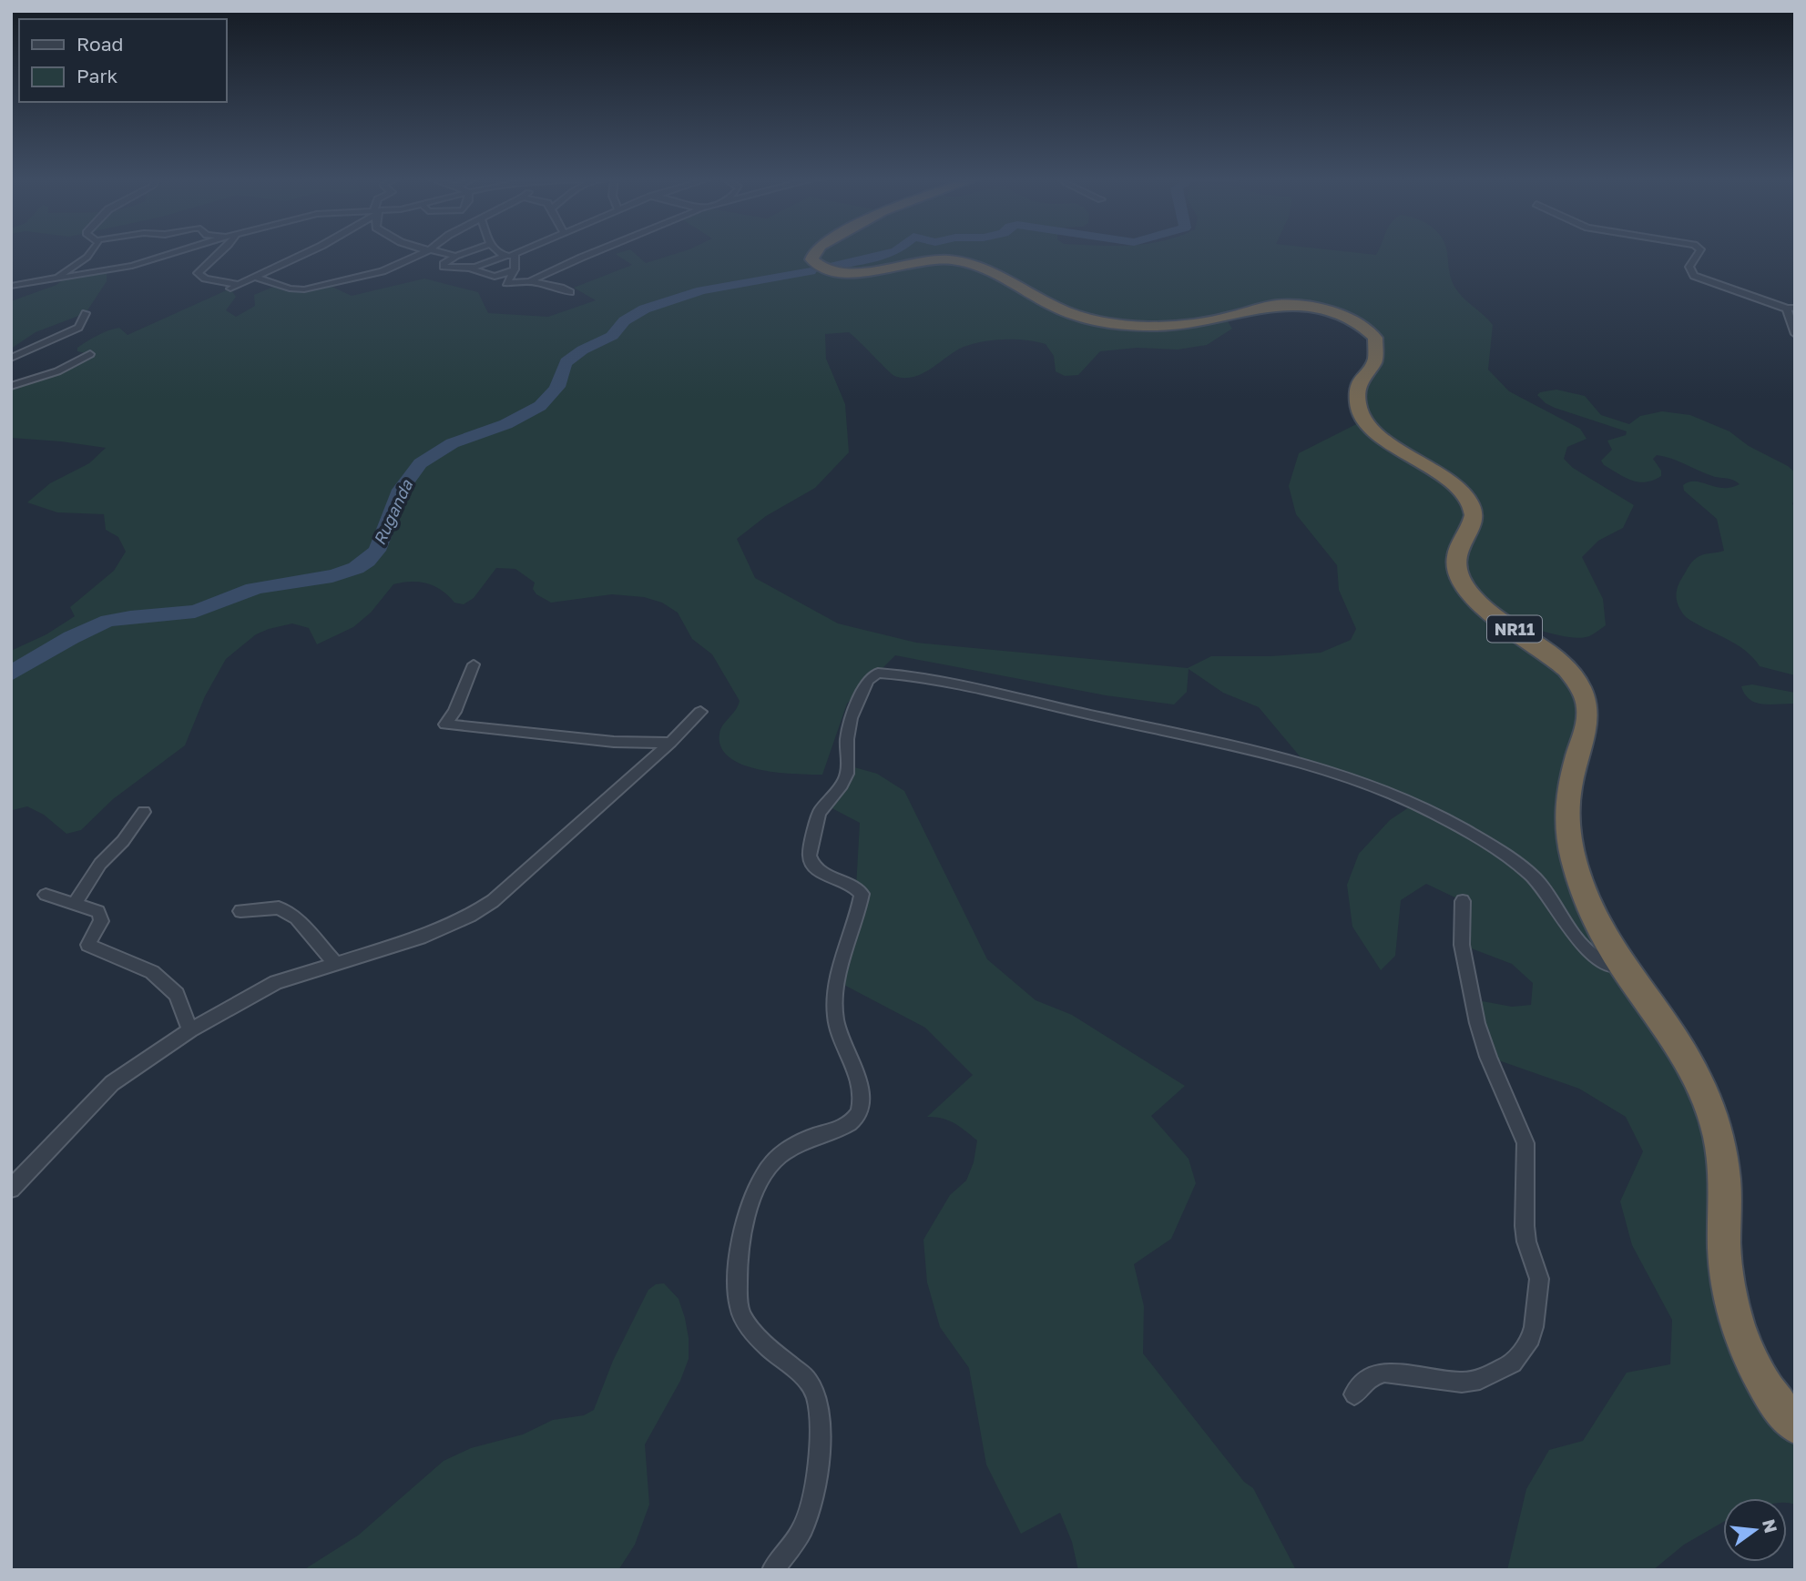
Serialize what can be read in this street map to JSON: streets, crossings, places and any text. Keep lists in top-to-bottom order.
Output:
{
  "streets": {
    "highway": ["NR11"]
  },
  "water": ["Ruganda"],
  "legend": ["Road", "Park"],
  "north": "right"
}
